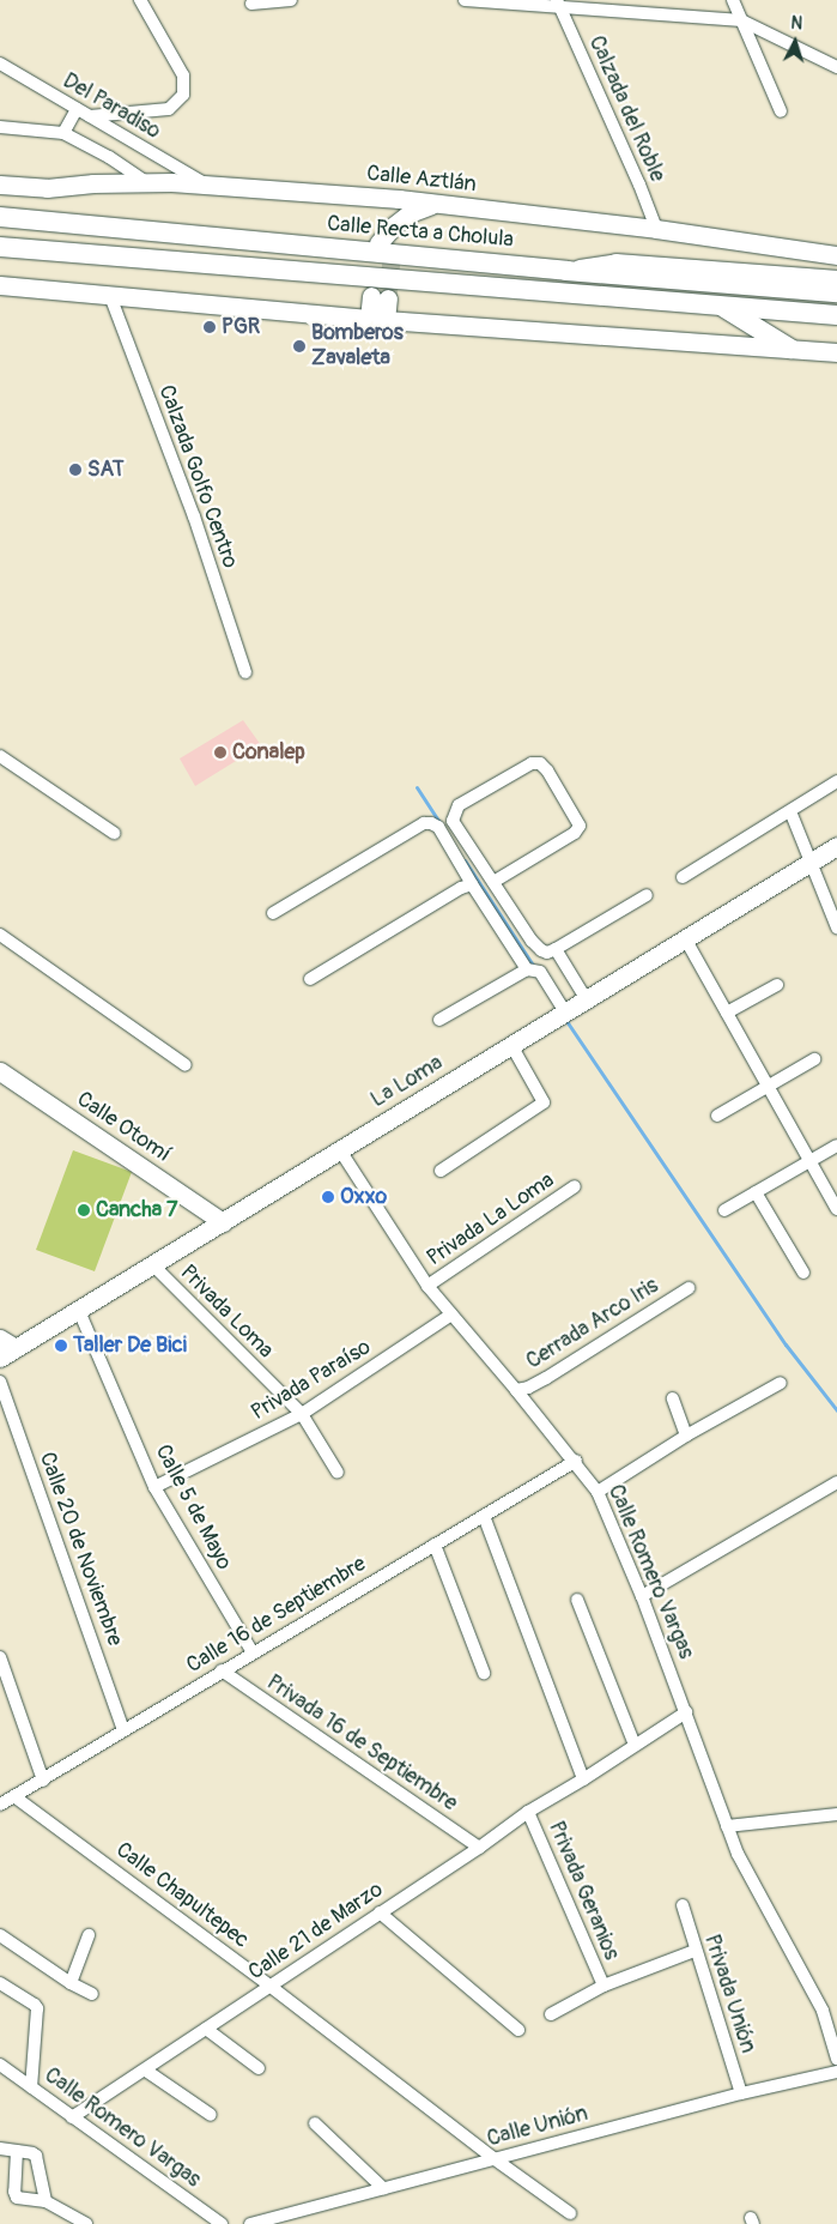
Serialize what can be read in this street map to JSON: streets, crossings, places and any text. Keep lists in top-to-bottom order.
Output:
{
  "streets": {
    "main road": [
      "Calle Aztlán",
      "Calle Recta a Cholula",
      "La Loma",
      "Calle Otomí"
    ],
    "street": [
      "Del Paradiso",
      "Calzada del Roble",
      "Calzada Golfo Centro",
      "Privada La Loma",
      "Privada Loma",
      "Cerrada Arco Iris",
      "Privada Paraíso",
      "Calle 5 de Mayo",
      "Calle 20 de Noviembre",
      "Calle Romero Vargas",
      "Calle 16 de Septiembre",
      "Privada 16 de Septiembre",
      "Privada Geranios",
      "Calle Chapultepec",
      "Calle 21 de Marzo",
      "Privada Unión",
      "Calle Unión"
    ]
  },
  "crossings": [
    ["Del Paradiso", "Calle Aztlán"],
    ["Calzada del Roble", "Calle Aztlán"],
    ["La Loma", "Calle Otomí"],
    ["La Loma", "Privada Loma"],
    ["La Loma", "Calle 5 de Mayo"],
    ["La Loma", "Calle Romero Vargas"],
    ["Privada La Loma", "Calle Romero Vargas"],
    ["Privada Loma", "Privada Paraíso"],
    ["Cerrada Arco Iris", "Calle Romero Vargas"],
    ["Privada Paraíso", "Calle 5 de Mayo"],
    ["Privada Paraíso", "Calle Romero Vargas"],
    ["Calle 5 de Mayo", "Calle 16 de Septiembre"],
    ["Calle 20 de Noviembre", "Calle 16 de Septiembre"],
    ["Calle Romero Vargas", "Calle 16 de Septiembre"],
    ["Calle Romero Vargas", "Calle 21 de Marzo"],
    ["Calle 16 de Septiembre", "Privada 16 de Septiembre"],
    ["Calle 16 de Septiembre", "Calle Chapultepec"],
    ["Privada 16 de Septiembre", "Calle 21 de Marzo"],
    ["Privada Geranios", "Calle 21 de Marzo"],
    ["Calle Chapultepec", "Calle 21 de Marzo"],
    ["Calle Chapultepec", "Calle Unión"],
    ["Privada Unión", "Calle Unión"]
  ],
  "places": [
    "PGR",
    "Bomberos Zavaleta",
    "SAT",
    "Conalep",
    "Oxxo",
    "Cancha 7",
    "Taller De Bici"
  ],
  "north": "top"
}
